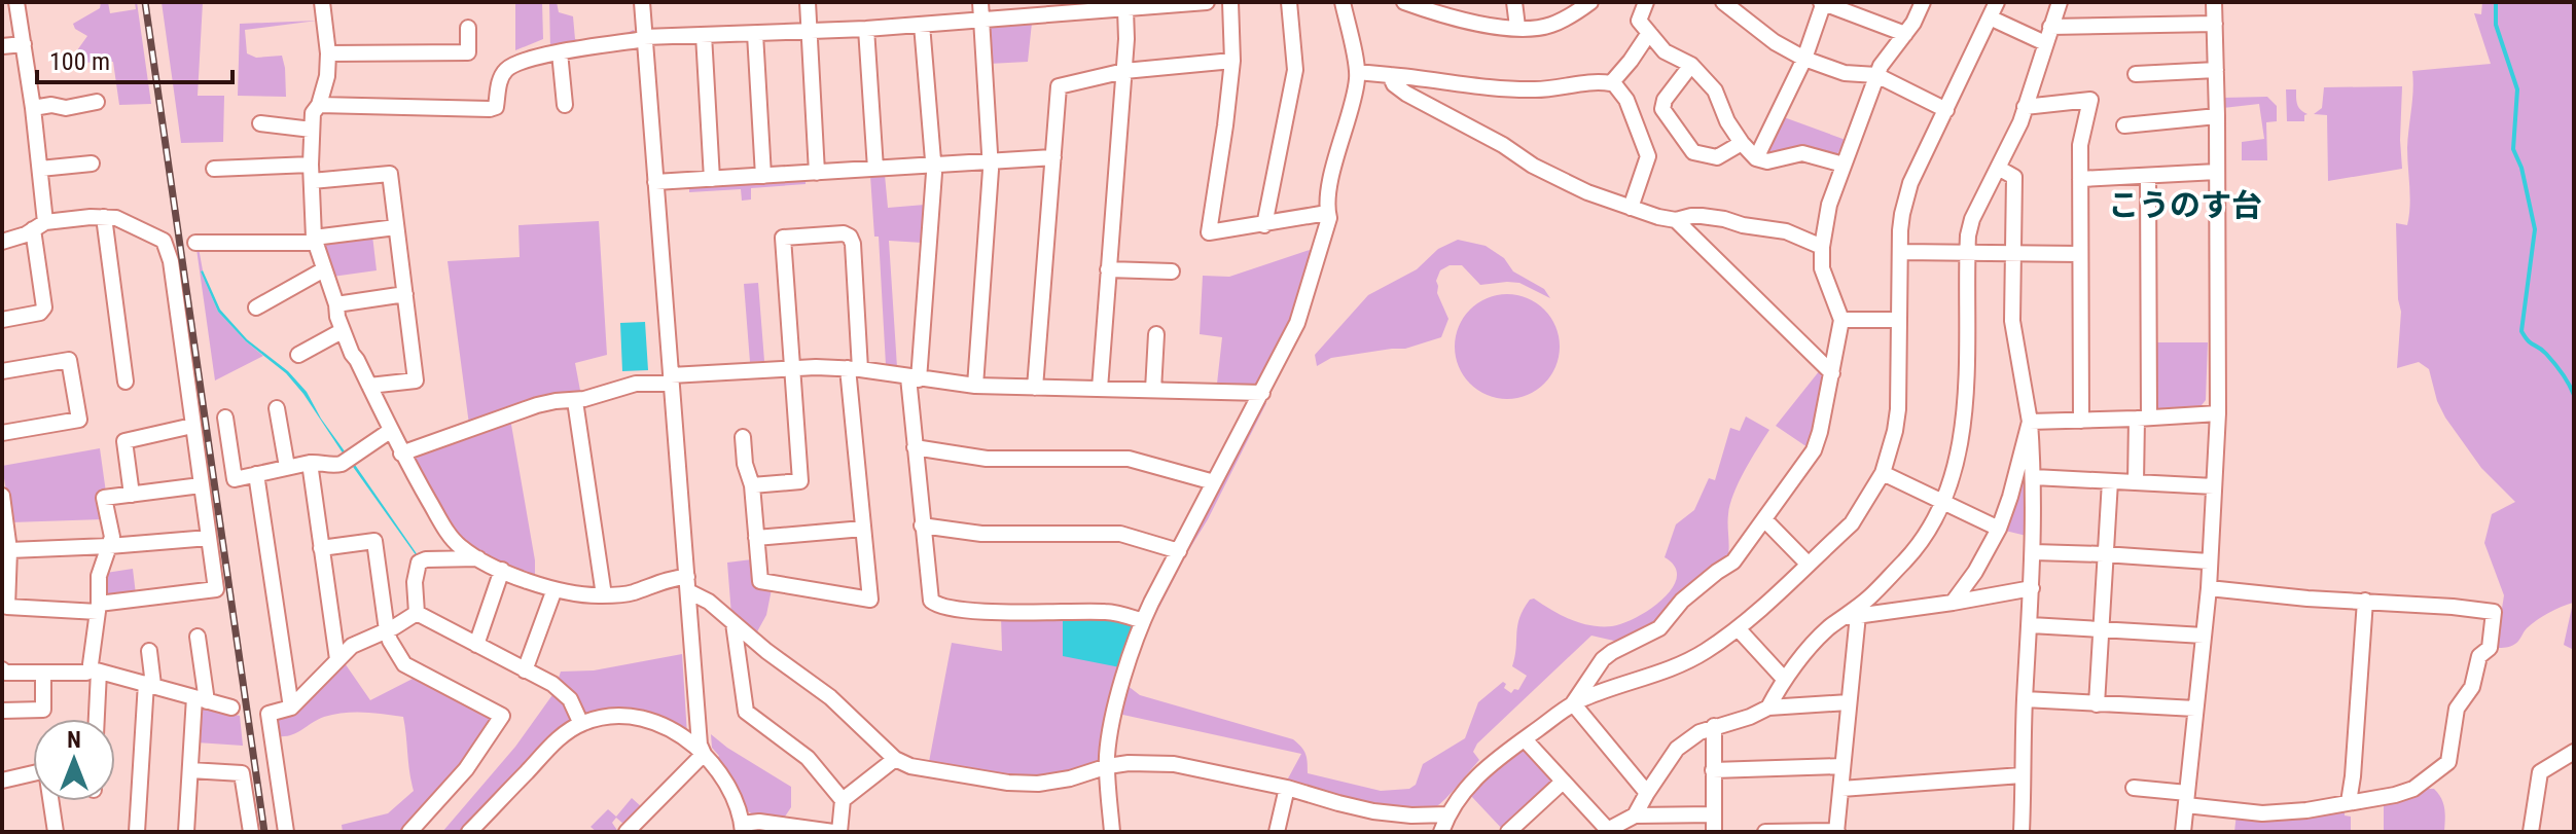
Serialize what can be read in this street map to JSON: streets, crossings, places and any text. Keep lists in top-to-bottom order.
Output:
{
  "districts": ["こうのす台"],
  "scale_bar": "100 m",
  "north": "top"
}
